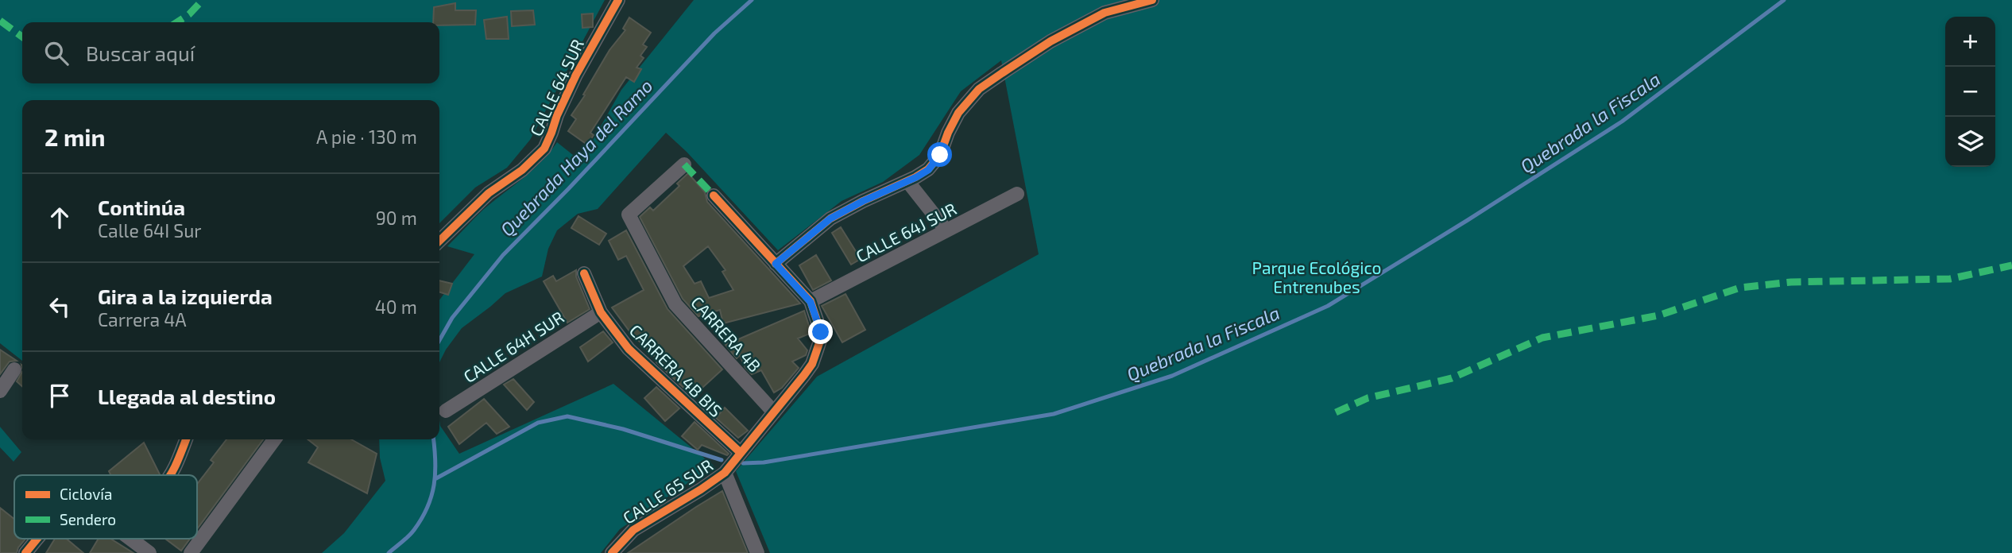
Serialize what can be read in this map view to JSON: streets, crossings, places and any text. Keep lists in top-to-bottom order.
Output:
{
  "streets": {
    "street": [
      "CALLE 64 SUR",
      "CALLE 64J SUR",
      "CARRERA 4B",
      "CALLE 64H SUR",
      "CARRERA 4B BIS",
      "CALLE 65 SUR"
    ]
  },
  "crossings": [
    ["CALLE 64J SUR", "CALLE 65 SUR"],
    ["CARRERA 4B", "CALLE 65 SUR"],
    ["CALLE 64H SUR", "CARRERA 4B BIS"],
    ["CARRERA 4B BIS", "CALLE 65 SUR"]
  ],
  "water": ["Quebrada la Fiscala", "Quebrada Haya del Ramo"],
  "parks": ["Parque Ecológico Entrenubes"],
  "legend": ["Ciclovía", "Sendero"],
  "page": {
    "map_buttons": ["+", "−"],
    "search": "Buscar aquí",
    "heading": ["2 min", "A pie · 130 m"],
    "list": [
      ["Continúa", "Calle 64I Sur", "90 m"],
      ["Gira a la izquierda", "Carrera 4A", "40 m"],
      "Llegada al destino"
    ]
  }
}
